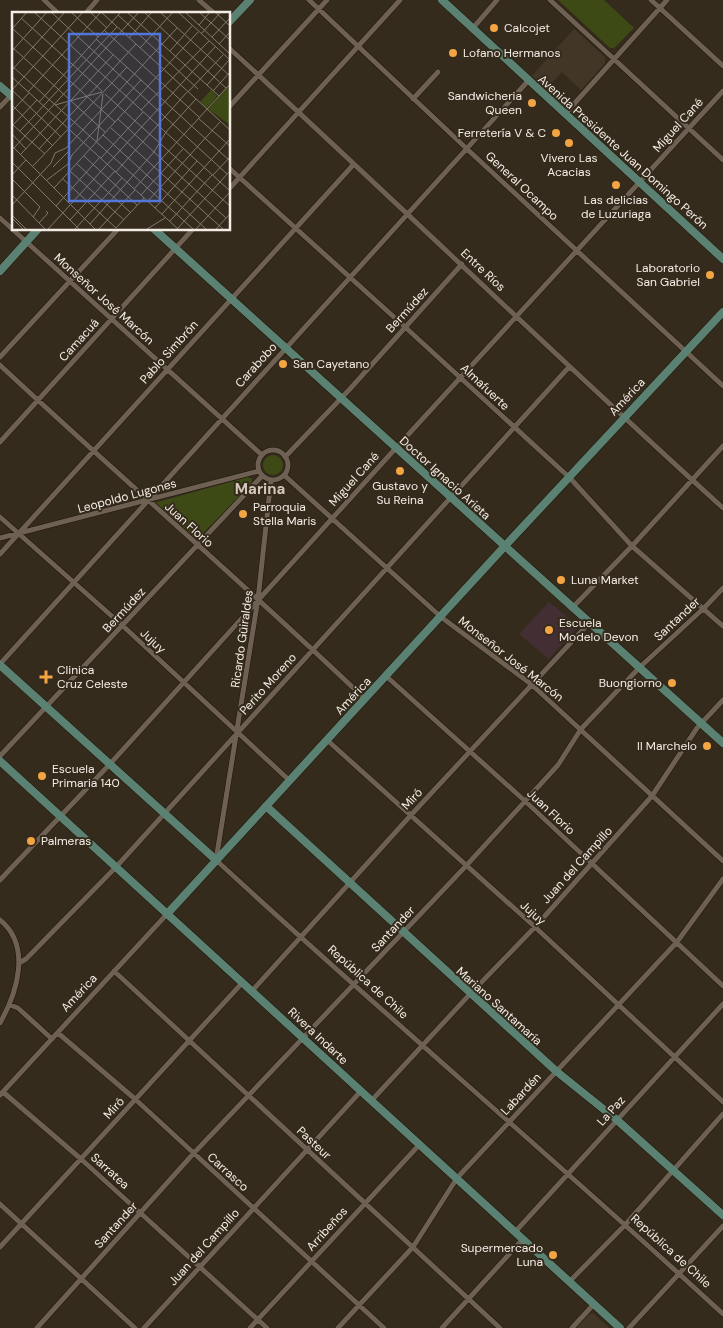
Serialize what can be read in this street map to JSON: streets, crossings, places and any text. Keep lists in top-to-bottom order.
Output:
{
  "streets": {
    "street": [
      "Miguel Cané",
      "Avenida Presidente Juan Domingo Perón",
      "General Ocampo",
      "Entre Ríos",
      "Monseñor José Marcón",
      "Bermúdez",
      "Camacuá",
      "Pablo Simbrón",
      "Carabobo",
      "Almafuerte",
      "América",
      "Doctor Ignacio Arieta",
      "Leopoldo Lugones",
      "Juan Florio",
      "Santander",
      "Ricardo Güiraldes",
      "Jujuy",
      "Perito Moreno",
      "Miró",
      "Juan del Campillo",
      "República de Chile",
      "Mariano Santamaría",
      "Rivera Indarte",
      "Labardén",
      "La Paz",
      "Pasteur",
      "Sarratea",
      "Carrasco",
      "Arribeños"
    ]
  },
  "crossings": [
    ["Miguel Cané", "Avenida Presidente Juan Domingo Perón"],
    ["Miguel Cané", "General Ocampo"],
    ["Miguel Cané", "Entre Ríos"],
    ["Miguel Cané", "Monseñor José Marcón"],
    ["Miguel Cané", "Almafuerte"],
    ["Miguel Cané", "Doctor Ignacio Arieta"],
    ["Miguel Cané", "Juan Florio"],
    ["Miguel Cané", "Ricardo Güiraldes"],
    ["Miguel Cané", "Jujuy"],
    ["Miguel Cané", "República de Chile"],
    ["Miguel Cané", "Rivera Indarte"],
    ["Avenida Presidente Juan Domingo Perón", "Carabobo"],
    ["General Ocampo", "Carabobo"],
    ["General Ocampo", "América"],
    ["Entre Ríos", "Bermúdez"],
    ["Entre Ríos", "Pablo Simbrón"],
    ["Entre Ríos", "Carabobo"],
    ["Entre Ríos", "América"],
    ["Entre Ríos", "Perito Moreno"],
    ["Monseñor José Marcón", "Bermúdez"],
    ["Monseñor José Marcón", "Camacuá"],
    ["Monseñor José Marcón", "Pablo Simbrón"],
    ["Monseñor José Marcón", "Carabobo"],
    ["Monseñor José Marcón", "América"],
    ["Monseñor José Marcón", "Leopoldo Lugones"],
    ["Monseñor José Marcón", "Santander"],
    ["Monseñor José Marcón", "Ricardo Güiraldes"],
    ["Monseñor José Marcón", "Perito Moreno"],
    ["Monseñor José Marcón", "Miró"],
    ["Monseñor José Marcón", "Juan del Campillo"],
    ["Bermúdez", "Almafuerte"],
    ["Bermúdez", "Doctor Ignacio Arieta"],
    ["Bermúdez", "Leopoldo Lugones"],
    ["Bermúdez", "Juan Florio"],
    ["Bermúdez", "Ricardo Güiraldes"],
    ["Bermúdez", "Jujuy"],
    ["Bermúdez", "República de Chile"],
    ["Camacuá", "Doctor Ignacio Arieta"],
    ["Camacuá", "Juan Florio"],
    ["Pablo Simbrón", "Almafuerte"],
    ["Pablo Simbrón", "Doctor Ignacio Arieta"],
    ["Pablo Simbrón", "Leopoldo Lugones"],
    ["Pablo Simbrón", "Juan Florio"],
    ["Pablo Simbrón", "Jujuy"],
    ["Carabobo", "Almafuerte"],
    ["Carabobo", "Doctor Ignacio Arieta"],
    ["Carabobo", "Leopoldo Lugones"],
    ["Carabobo", "Juan Florio"],
    ["Carabobo", "Jujuy"],
    ["Carabobo", "República de Chile"],
    ["Almafuerte", "América"],
    ["Almafuerte", "Santander"],
    ["Almafuerte", "Perito Moreno"],
    ["América", "Doctor Ignacio Arieta"],
    ["América", "Juan Florio"],
    ["América", "Ricardo Güiraldes"],
    ["América", "Jujuy"],
    ["América", "República de Chile"],
    ["América", "Mariano Santamaría"],
    ["América", "Rivera Indarte"],
    ["América", "Pasteur"],
    ["América", "Sarratea"],
    ["América", "Carrasco"],
    ["Doctor Ignacio Arieta", "Santander"],
    ["Doctor Ignacio Arieta", "Perito Moreno"],
    ["Doctor Ignacio Arieta", "Miró"],
    ["Doctor Ignacio Arieta", "Juan del Campillo"],
    ["Leopoldo Lugones", "Juan Florio"],
    ["Leopoldo Lugones", "Ricardo Güiraldes"],
    ["Leopoldo Lugones", "Jujuy"],
    ["Juan Florio", "Santander"],
    ["Juan Florio", "Ricardo Güiraldes"],
    ["Juan Florio", "Perito Moreno"],
    ["Juan Florio", "Miró"],
    ["Juan Florio", "Juan del Campillo"],
    ["Juan Florio", "Labardén"],
    ["Santander", "Jujuy"],
    ["Santander", "República de Chile"],
    ["Santander", "Mariano Santamaría"],
    ["Santander", "Rivera Indarte"],
    ["Santander", "Pasteur"],
    ["Santander", "Sarratea"],
    ["Santander", "Carrasco"],
    ["Ricardo Güiraldes", "Jujuy"],
    ["Ricardo Güiraldes", "Perito Moreno"],
    ["Ricardo Güiraldes", "República de Chile"],
    ["Jujuy", "Perito Moreno"],
    ["Jujuy", "Miró"],
    ["Jujuy", "Juan del Campillo"],
    ["Jujuy", "Labardén"],
    ["Jujuy", "La Paz"],
    ["Perito Moreno", "República de Chile"],
    ["Perito Moreno", "Rivera Indarte"],
    ["Miró", "República de Chile"],
    ["Miró", "Mariano Santamaría"],
    ["Miró", "Rivera Indarte"],
    ["Miró", "Pasteur"],
    ["Miró", "Sarratea"],
    ["Miró", "Carrasco"],
    ["Juan del Campillo", "República de Chile"],
    ["Juan del Campillo", "Mariano Santamaría"],
    ["Juan del Campillo", "Rivera Indarte"],
    ["Juan del Campillo", "Pasteur"],
    ["Juan del Campillo", "Sarratea"],
    ["Juan del Campillo", "Carrasco"],
    ["República de Chile", "Labardén"],
    ["República de Chile", "La Paz"],
    ["Mariano Santamaría", "Labardén"],
    ["Mariano Santamaría", "La Paz"],
    ["Rivera Indarte", "Labardén"],
    ["Rivera Indarte", "La Paz"],
    ["Rivera Indarte", "Arribeños"],
    ["Labardén", "Pasteur"],
    ["Labardén", "Carrasco"],
    ["Pasteur", "Arribeños"],
    ["Sarratea", "Arribeños"],
    ["Carrasco", "Arribeños"]
  ],
  "districts": ["Marina"],
  "places": {
    "other": [
      "Calcojet",
      "Lofano Hermanos",
      "Sandwicheria Queen",
      "Ferretería V & C",
      "Vivero Las Acacias",
      "Las delicias de Luzuriaga",
      "Laboratorio San Gabriel",
      "San Cayetano",
      "Gustavo y Su Reina",
      "Parroquia Stella Maris",
      "Luna Market",
      "Escuela Modelo Devon",
      "Buongiorno",
      "Il Marchelo",
      "Escuela Primaria 140",
      "Palmeras",
      "Supermercado Luna"
    ],
    "health": ["Clinica Cruz Celeste"]
  }
}
